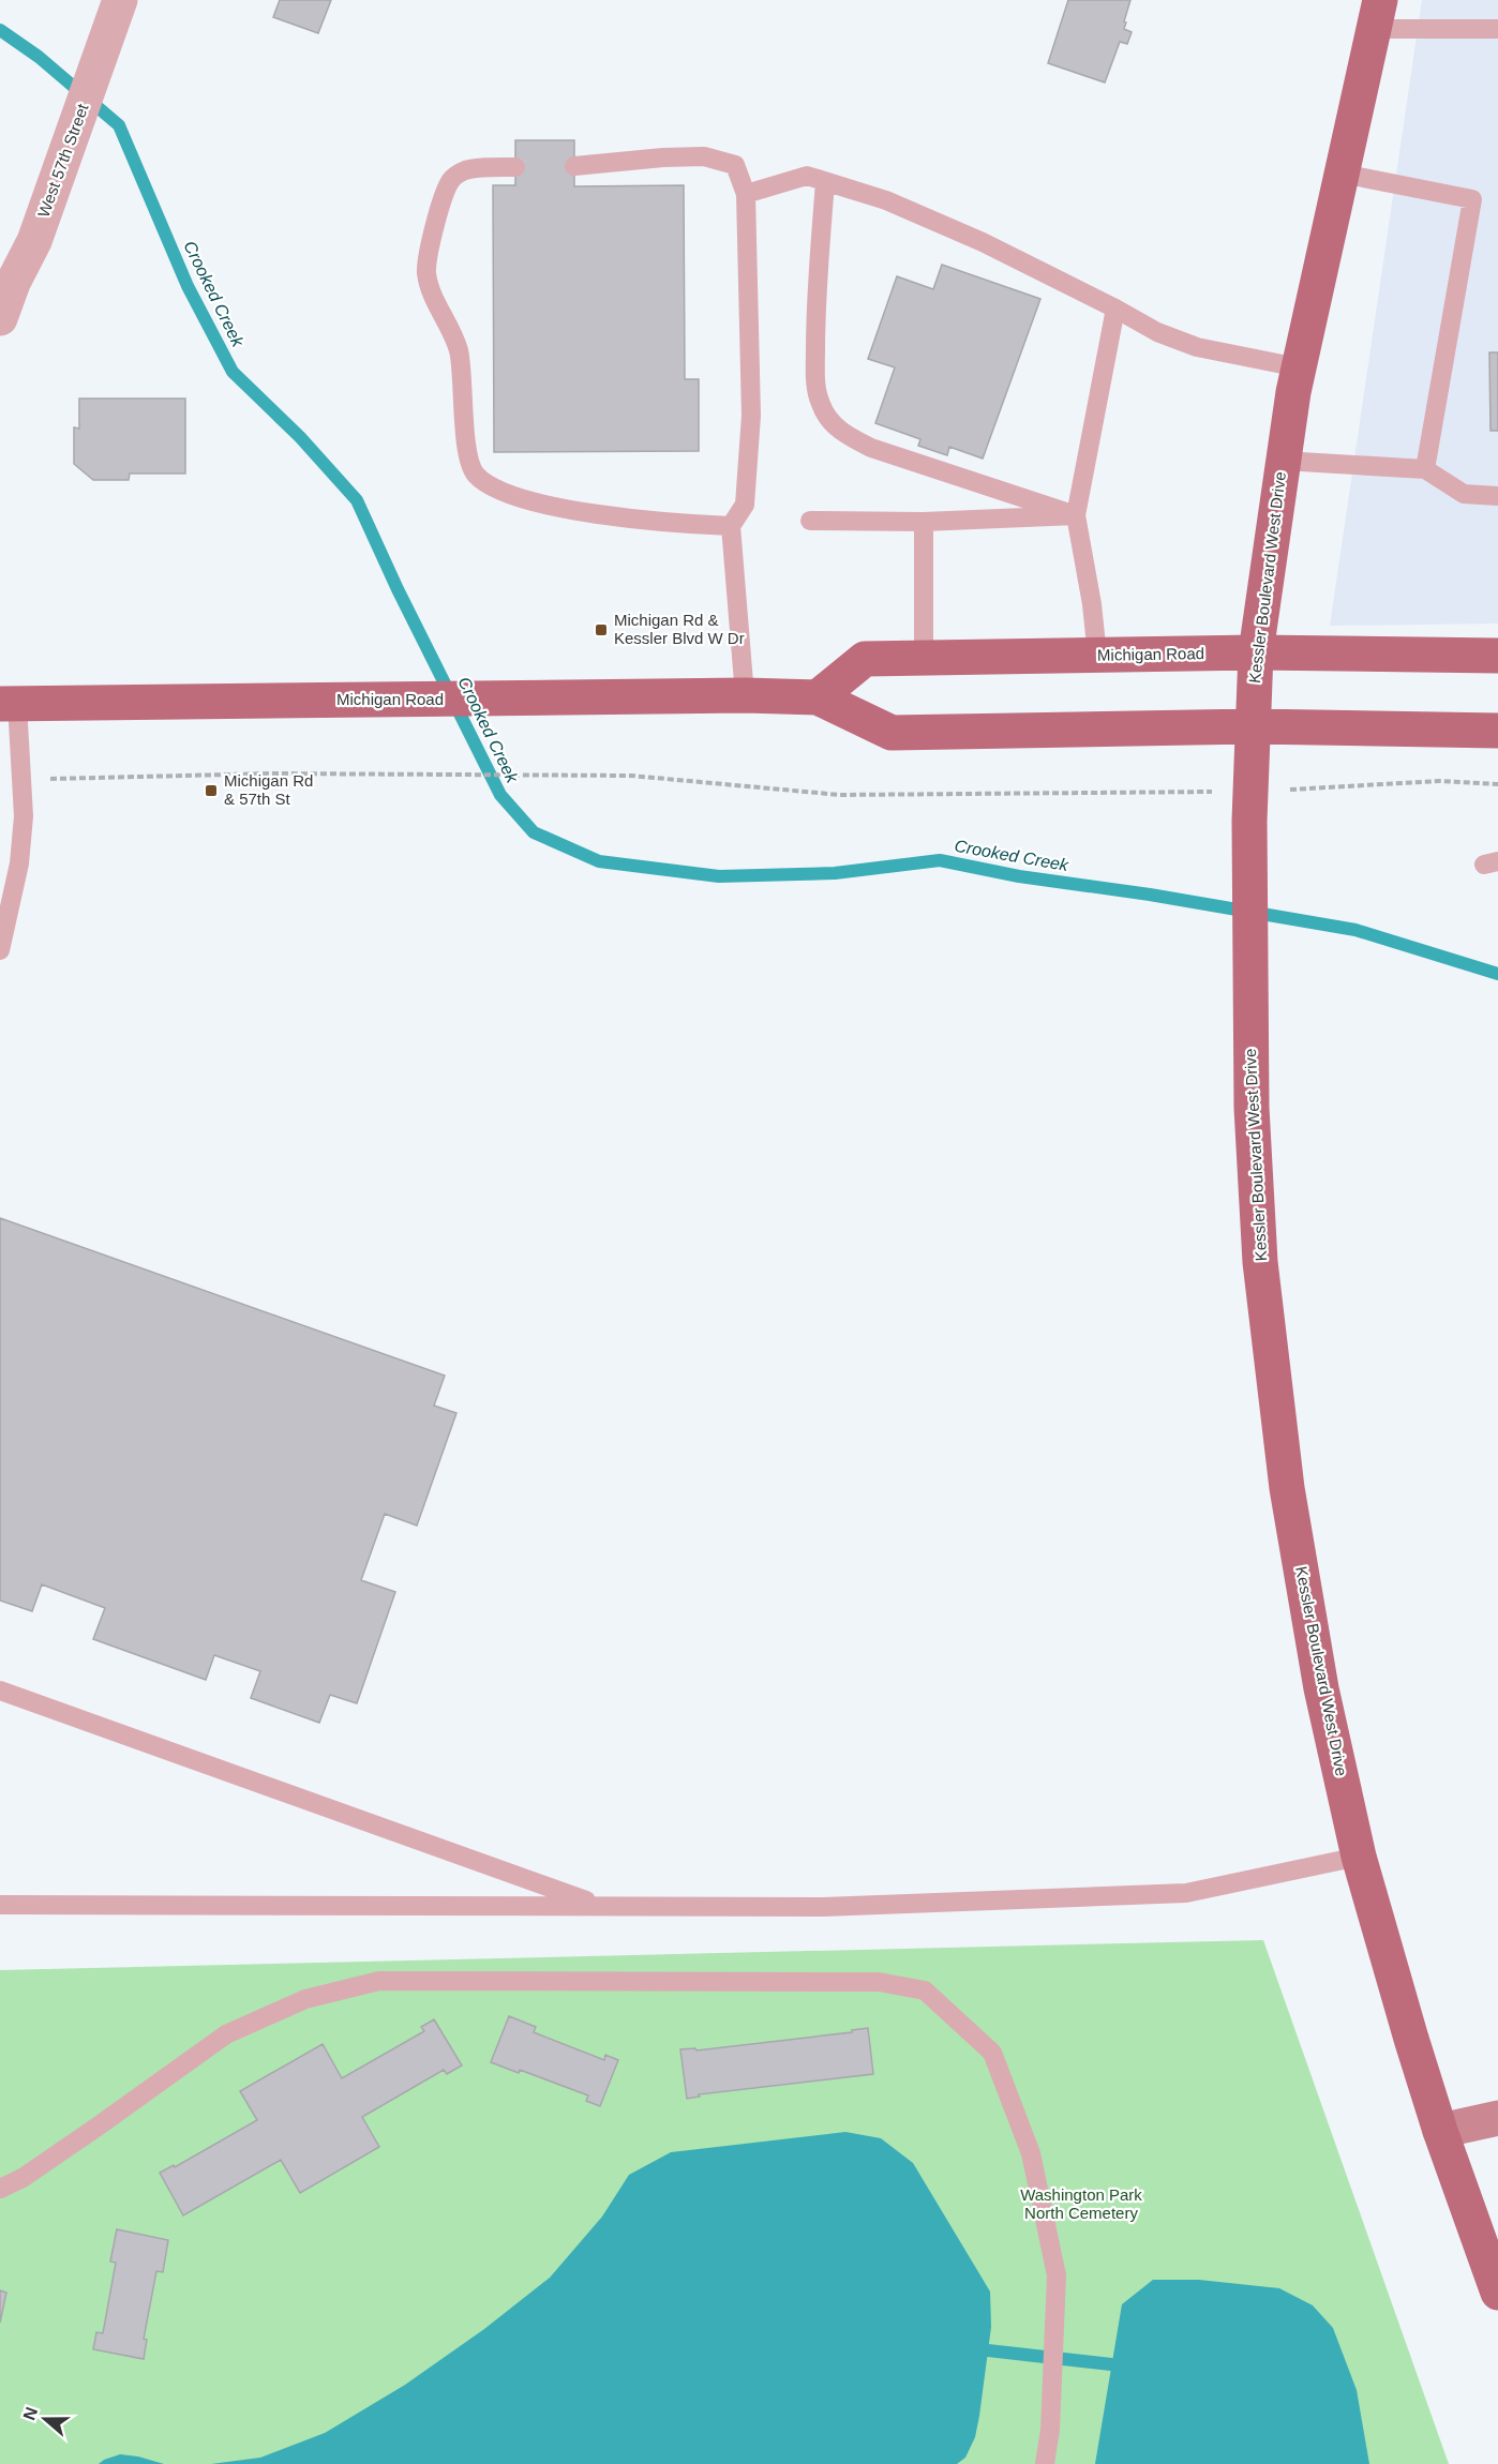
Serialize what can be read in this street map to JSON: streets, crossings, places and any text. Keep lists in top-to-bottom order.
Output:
{
  "streets": {
    "main road": ["Kessler Boulevard West Drive", "Michigan Road"],
    "street": ["West 57th Street"]
  },
  "crossings": [
    ["Kessler Boulevard West Drive", "Michigan Road"]
  ],
  "water": ["Crooked Creek"],
  "parks": ["Washington Park North Cemetery"],
  "places": {
    "transit": ["Michigan Rd & Kessler Blvd W Dr", "Michigan Rd & 57th St"]
  },
  "north": "left"
}
